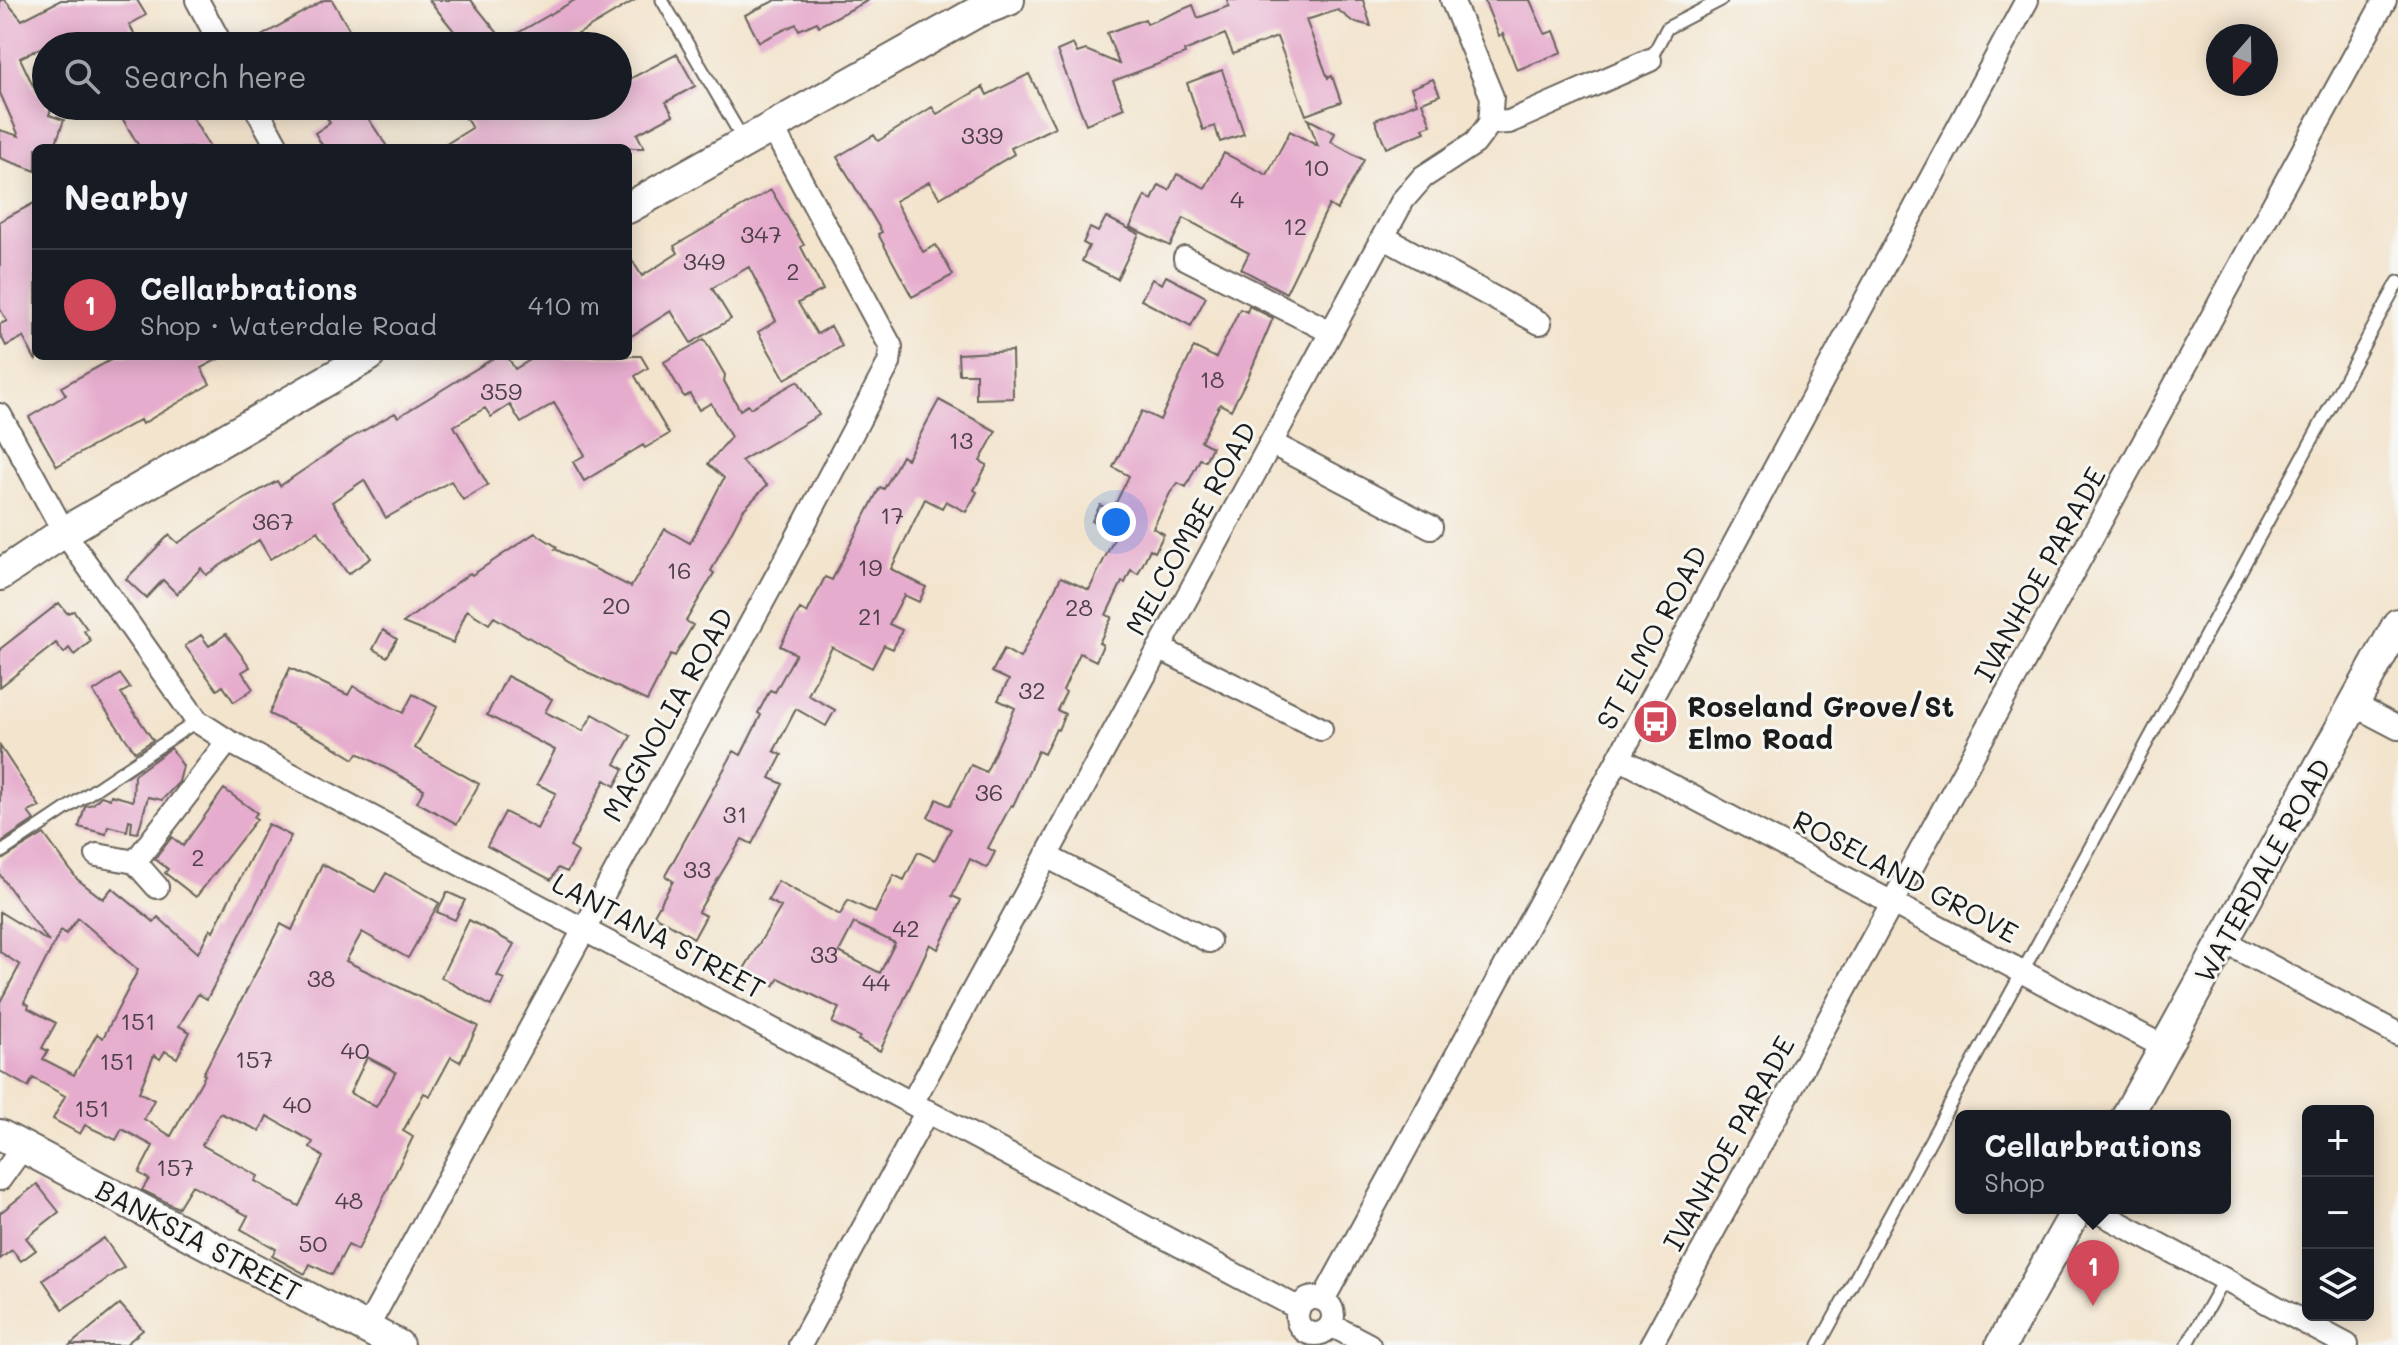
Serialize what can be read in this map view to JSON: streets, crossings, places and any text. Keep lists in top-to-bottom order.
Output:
{
  "streets": {
    "street": [
      "MELCOMBE ROAD",
      "IVANHOE PARADE",
      "ST ELMO ROAD",
      "MAGNOLIA ROAD",
      "WATERDALE ROAD",
      "ROSELAND GROVE",
      "LANTANA STREET",
      "BANKSIA STREET"
    ]
  },
  "crossings": [
    ["MELCOMBE ROAD", "LANTANA STREET"],
    ["IVANHOE PARADE", "ROSELAND GROVE"],
    ["ST ELMO ROAD", "ROSELAND GROVE"],
    ["ST ELMO ROAD", "LANTANA STREET"],
    ["MAGNOLIA ROAD", "LANTANA STREET"],
    ["MAGNOLIA ROAD", "BANKSIA STREET"],
    ["WATERDALE ROAD", "ROSELAND GROVE"]
  ],
  "places": {
    "bus stop": ["Roseland Grove/St Elmo Road"]
  },
  "house_numbers": [
    "339",
    "10",
    "4",
    "12",
    "347",
    "349",
    "2",
    "18",
    "359",
    "13",
    "17",
    "367",
    "19",
    "16",
    "20",
    "28",
    "21",
    "32",
    "36",
    "31",
    "2",
    "33",
    "42",
    "33",
    "38",
    "44",
    "151",
    "40",
    "157",
    "151",
    "40",
    "151",
    "157",
    "48",
    "50"
  ],
  "north": "bottom",
  "page": {
    "search": "Search here",
    "heading": "Nearby",
    "list": [
      {
        "mark": "1",
        "name": "Cellarbrations",
        "note": "Shop · Waterdale Road",
        "value": "410 m"
      }
    ],
    "map_buttons": ["+", "−"],
    "popup": ["Cellarbrations", "Shop"],
    "pins": "1"
  }
}
